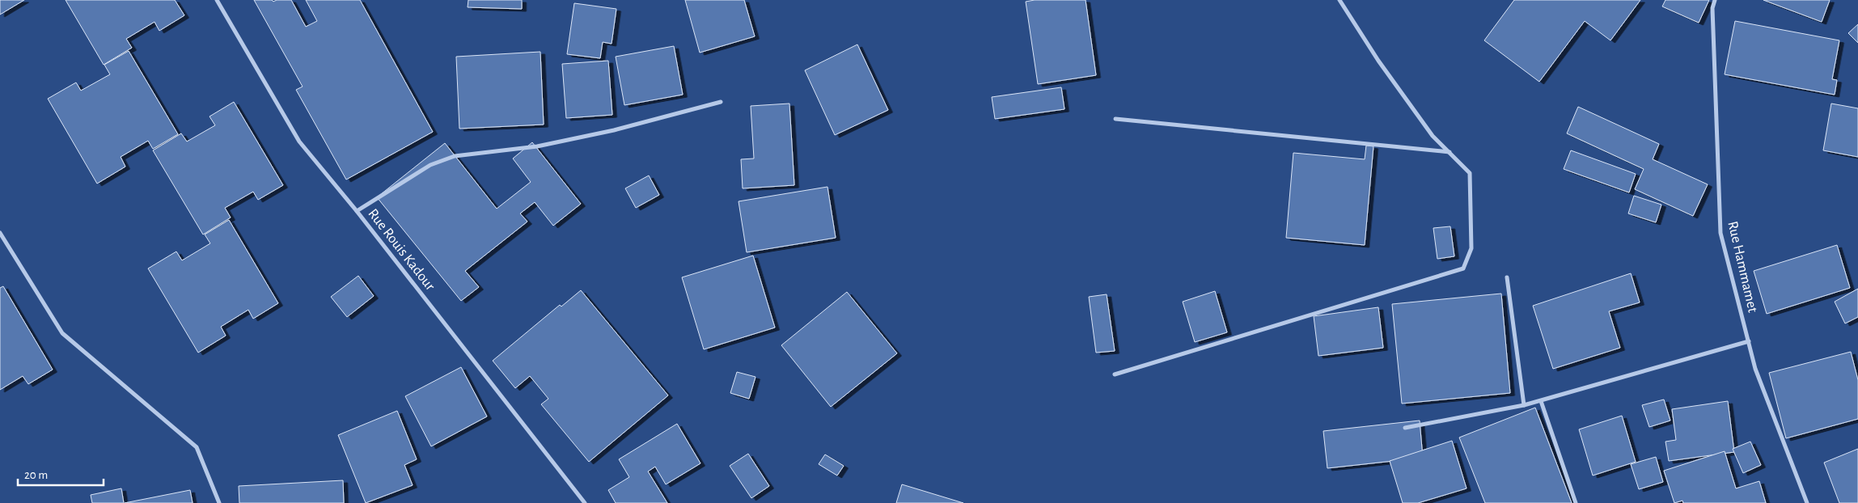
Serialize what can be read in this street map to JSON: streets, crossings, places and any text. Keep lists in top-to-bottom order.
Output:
{
  "streets": {
    "street": ["Rue Rouis Kadour", "Rue Hammamet"]
  },
  "scale_bar": "20 m"
}
